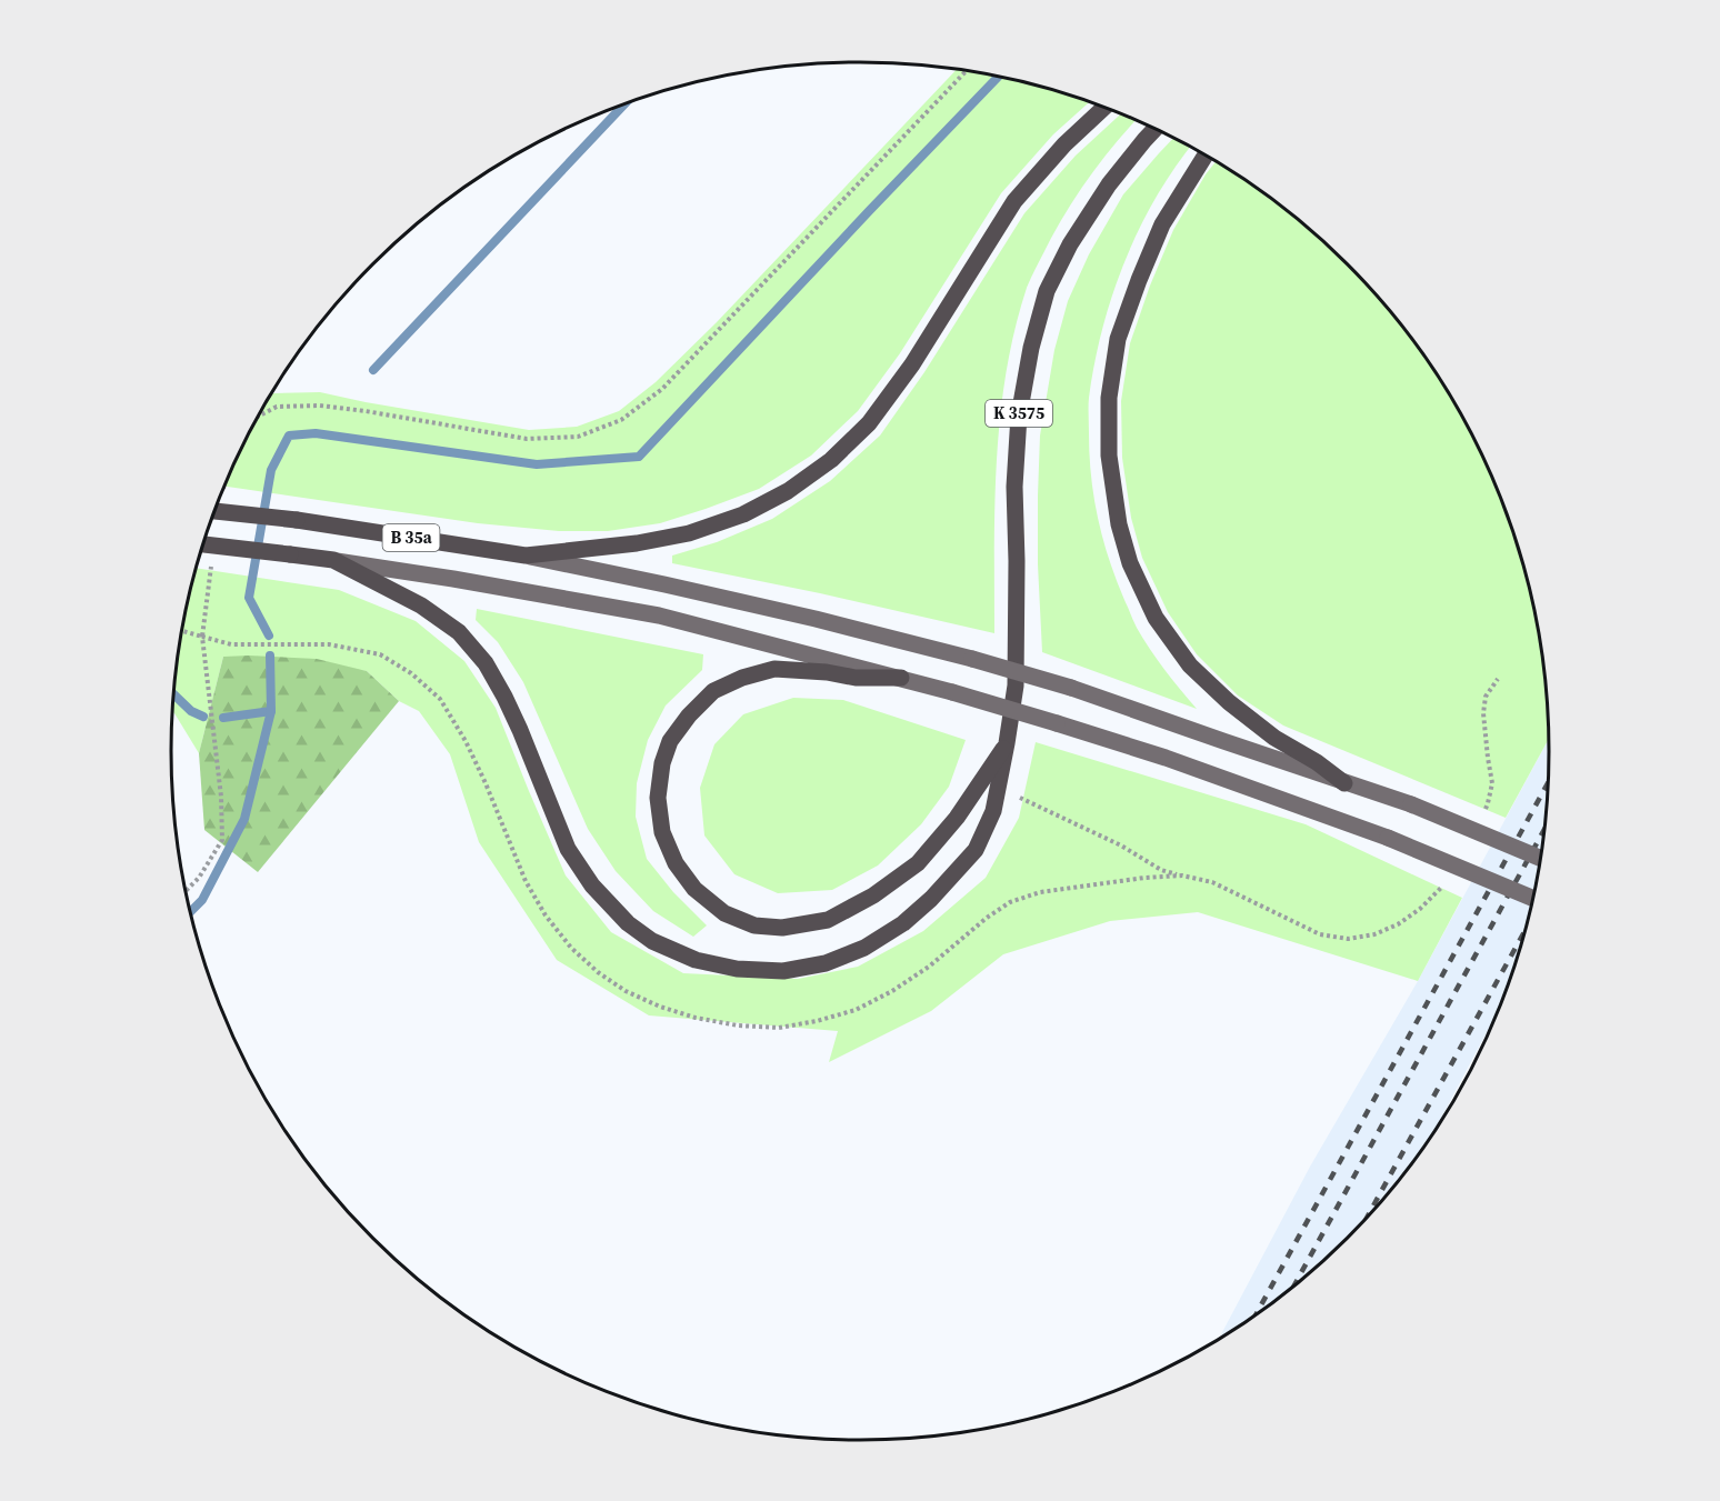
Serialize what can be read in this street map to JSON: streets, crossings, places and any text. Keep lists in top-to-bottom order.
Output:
{
  "streets": {
    "main road": ["K 3575", "B 35a"]
  }
}
